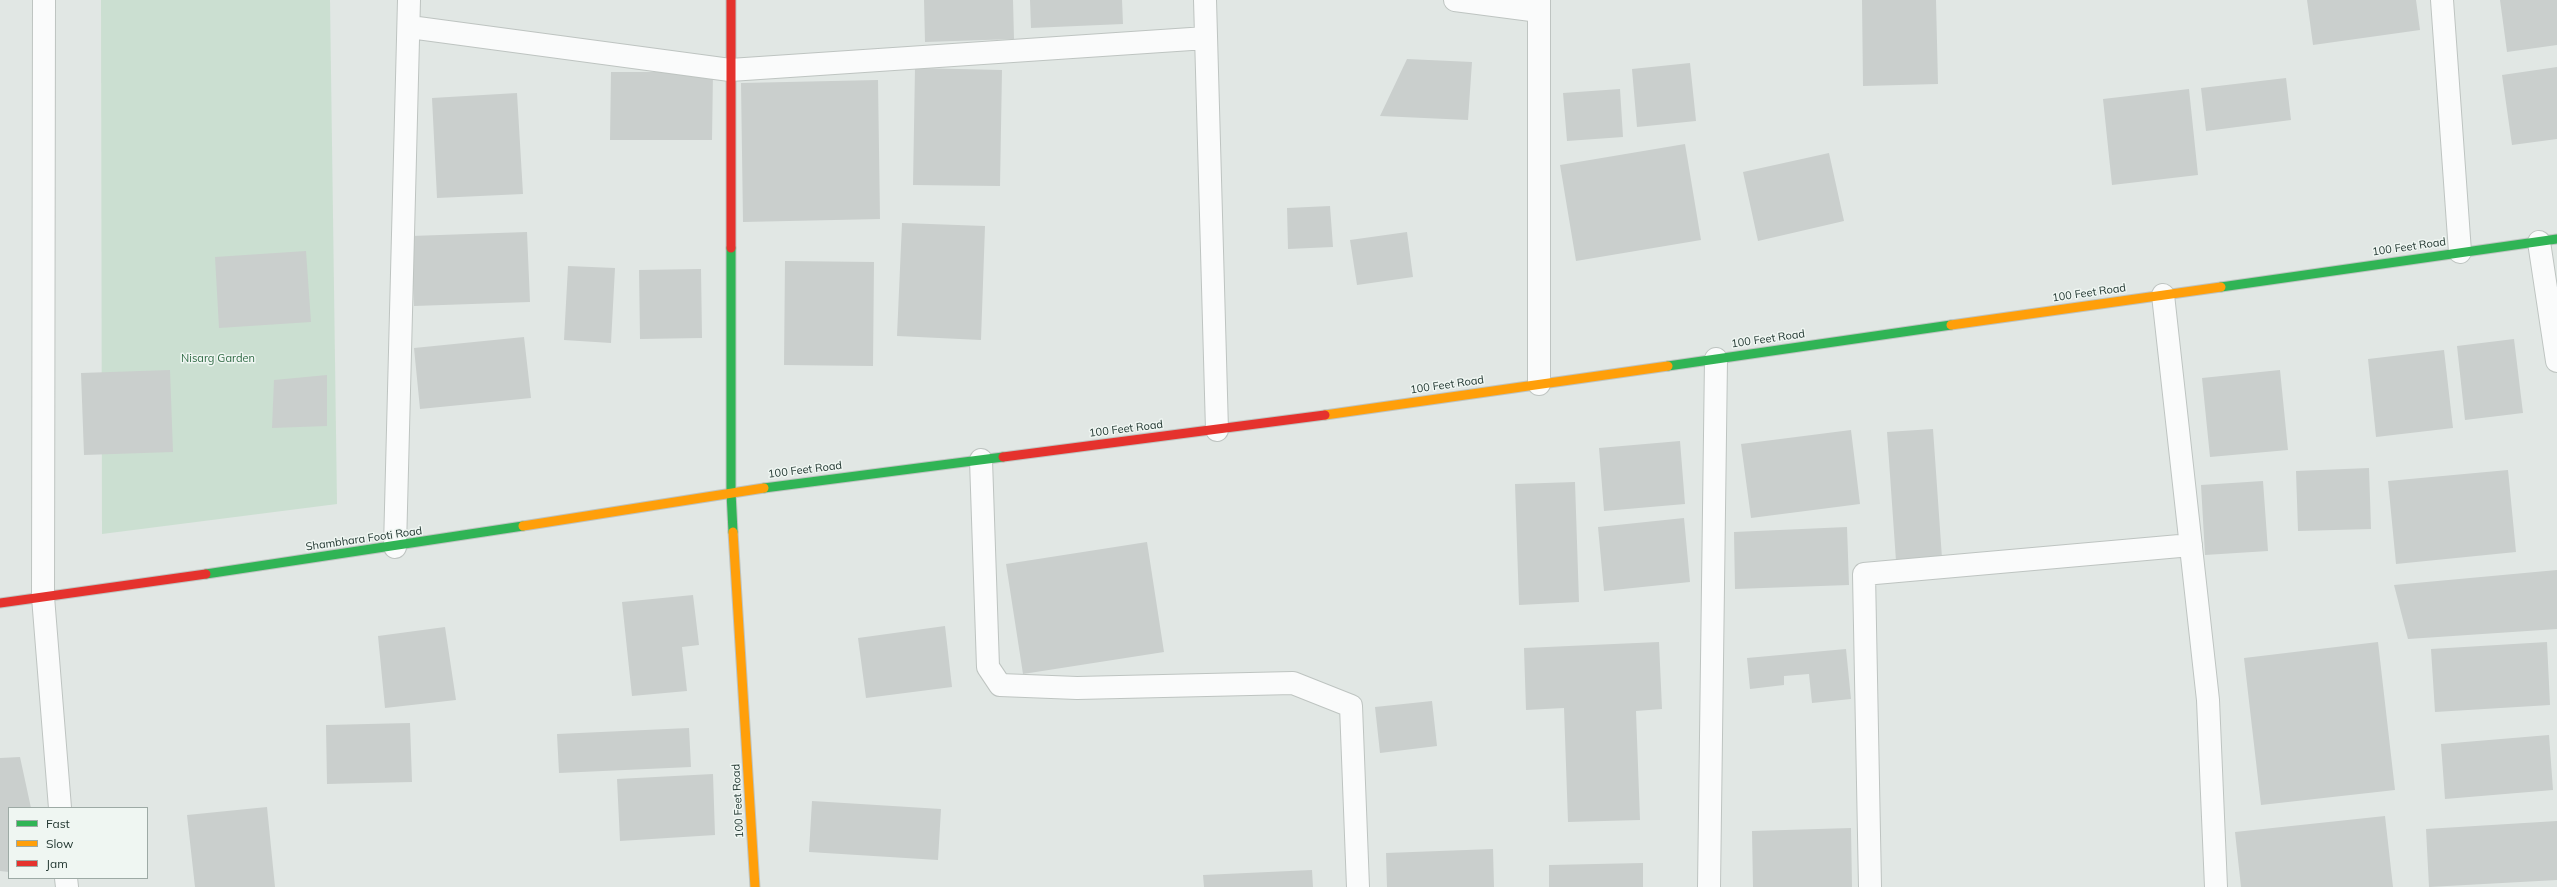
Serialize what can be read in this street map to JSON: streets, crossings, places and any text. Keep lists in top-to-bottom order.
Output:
{
  "streets": {
    "main road": ["100 Feet Road", "Shambhara Footi Road"]
  },
  "crossings": [
    ["100 Feet Road", "Shambhara Footi Road"]
  ],
  "parks": ["Nisarg Garden"],
  "legend": ["Fast", "Slow", "Jam"]
}
